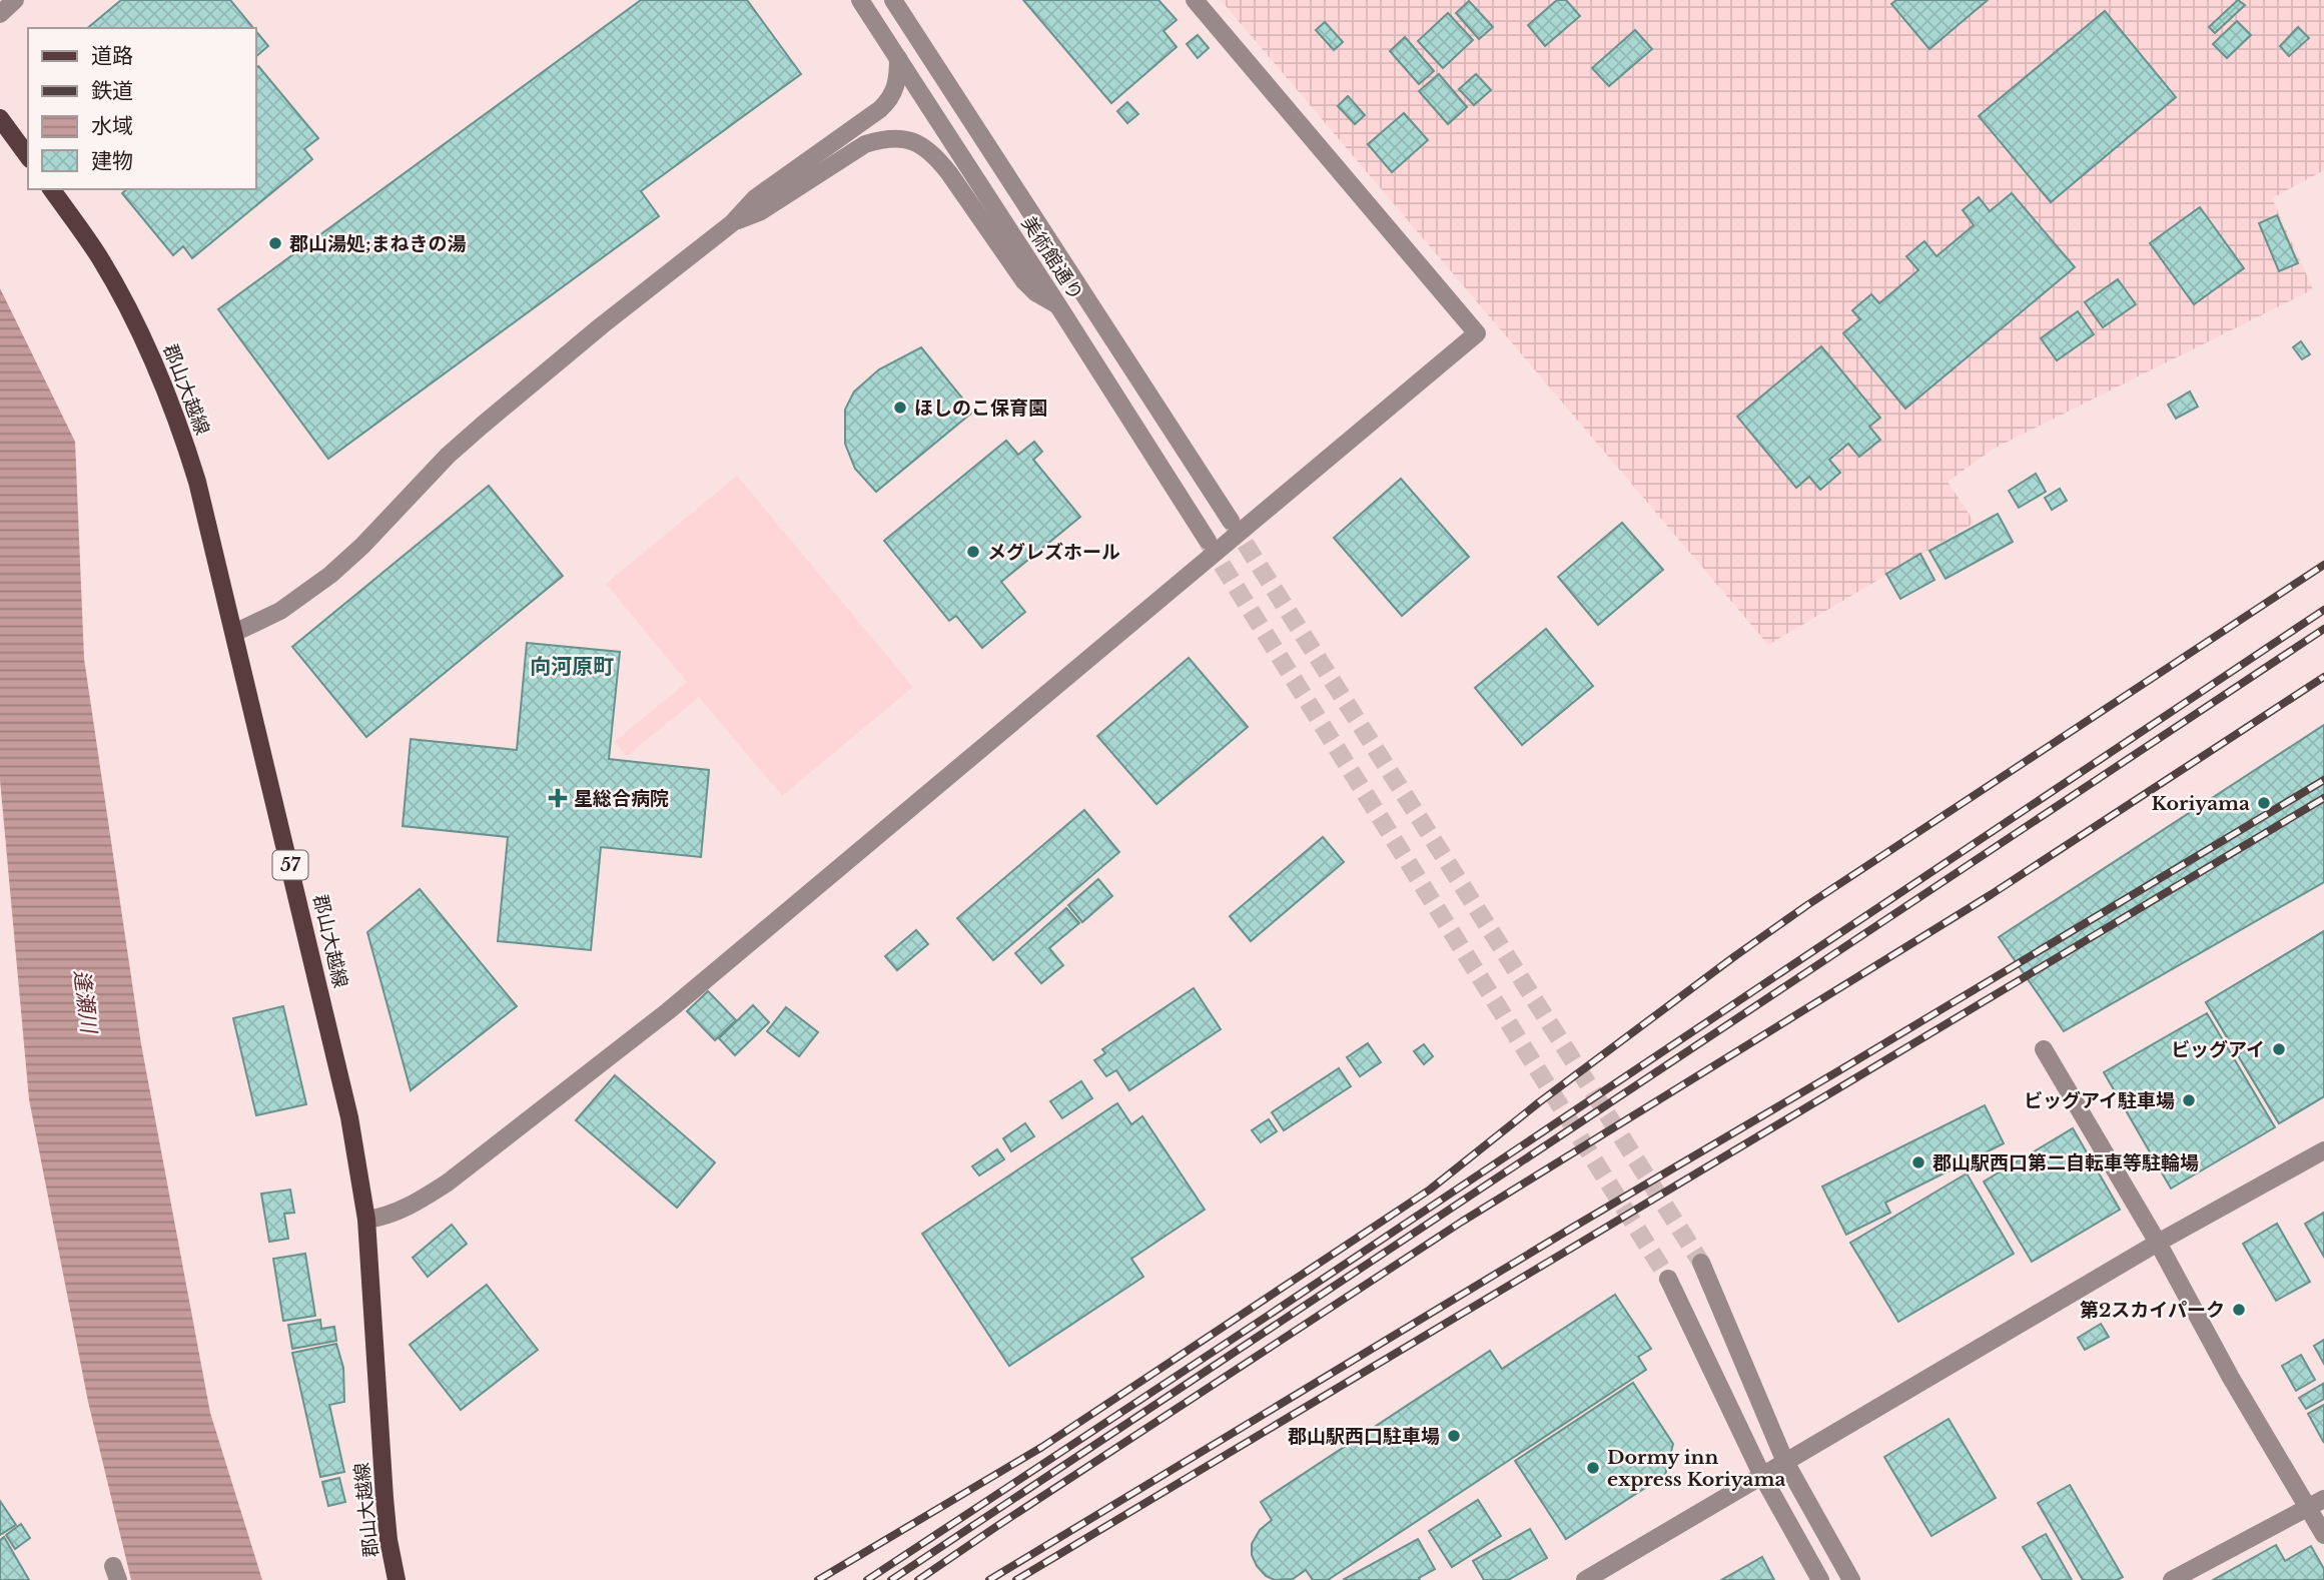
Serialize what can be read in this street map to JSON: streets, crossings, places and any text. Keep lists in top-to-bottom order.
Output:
{
  "streets": {
    "main road": ["郡山大越線", "57"],
    "street": ["美術館通り"]
  },
  "districts": ["向河原町"],
  "water": ["逢瀬川"],
  "places": {
    "other": [
      "郡山湯処;まねきの湯",
      "ほしのこ保育園",
      "メグレズホール",
      "Koriyama",
      "ビッグアイ",
      "ビッグアイ駐車場",
      "郡山駅西口第二自転車等駐輪場",
      "第2スカイパーク",
      "郡山駅西口駐車場",
      "Dormy inn express Koriyama"
    ],
    "health": ["星総合病院"]
  },
  "legend": [
    "道路",
    "鉄道",
    "水域",
    "建物"
  ]
}
